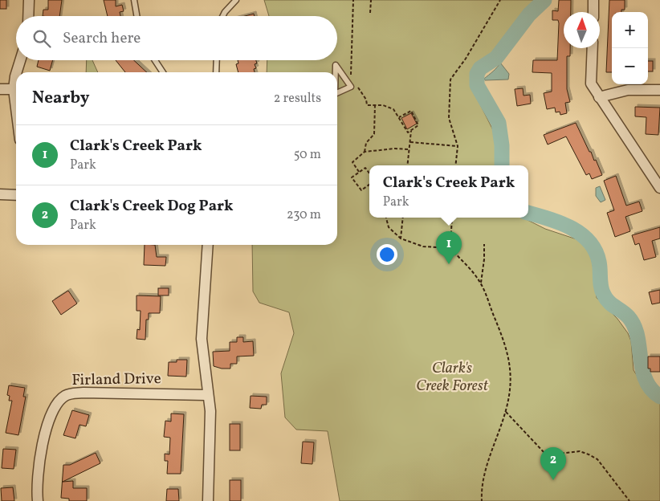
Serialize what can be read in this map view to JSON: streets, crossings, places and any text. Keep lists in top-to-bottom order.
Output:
{
  "streets": {
    "street": ["Firland Drive"]
  },
  "parks": ["Clark's Creek Forest"],
  "north": "top",
  "page": {
    "map_buttons": ["+", "−"],
    "search": "Search here",
    "heading": ["Nearby", "2 results"],
    "list": [
      {
        "mark": "1",
        "name": "Clark's Creek Park",
        "note": "Park",
        "value": "50 m"
      },
      {
        "mark": "2",
        "name": "Clark's Creek Dog Park",
        "note": "Park",
        "value": "230 m"
      }
    ],
    "popup": ["Clark's Creek Park", "Park"],
    "pins": ["1", "2"]
  }
}
